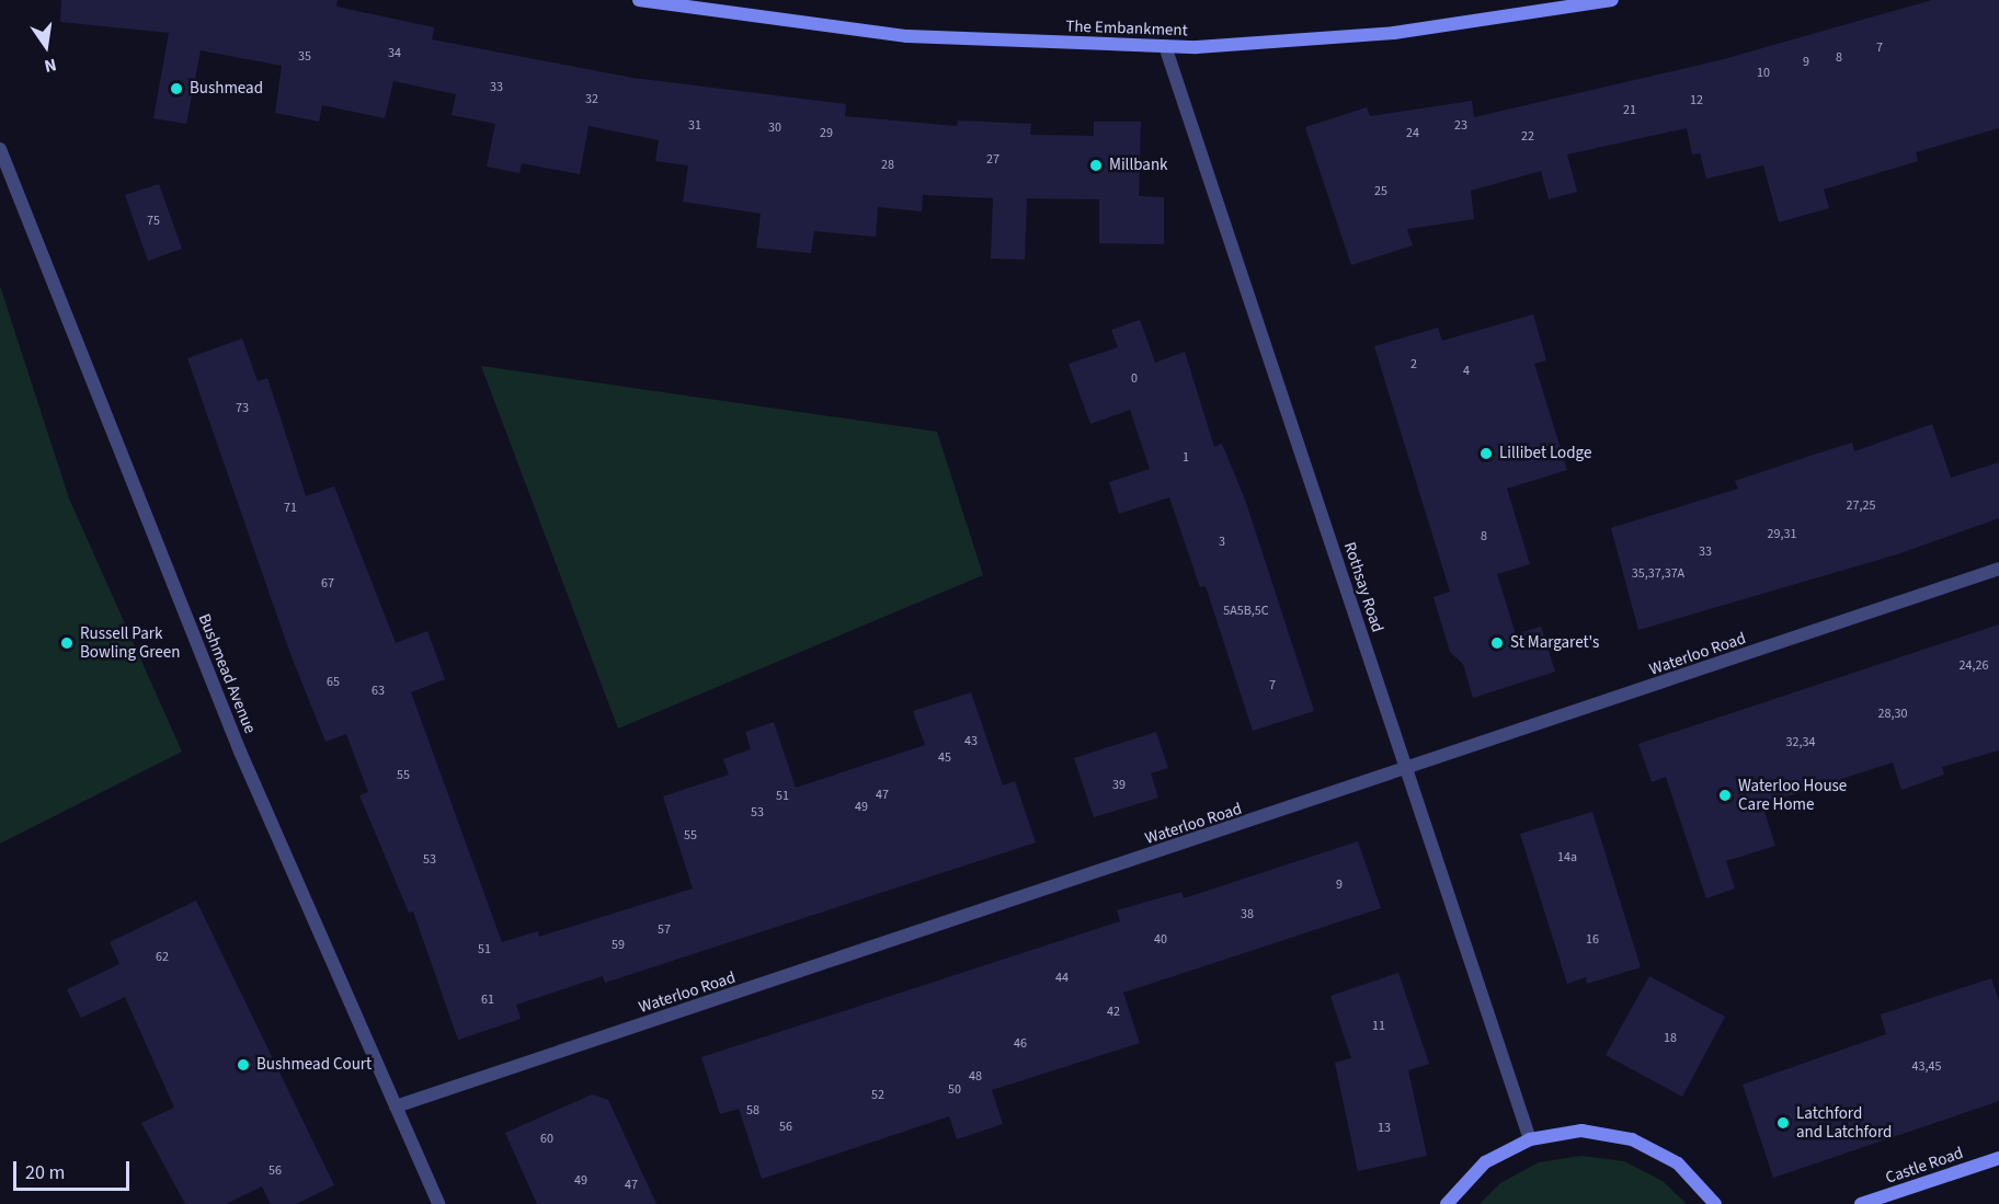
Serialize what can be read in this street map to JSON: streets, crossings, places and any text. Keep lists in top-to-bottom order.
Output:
{
  "streets": {
    "street": [
      "The Embankment",
      "Rothsay Road",
      "Waterloo Road",
      "Bushmead Avenue",
      "Castle Road"
    ]
  },
  "crossings": [
    ["The Embankment", "Rothsay Road"],
    ["Rothsay Road", "Waterloo Road"],
    ["Waterloo Road", "Bushmead Avenue"]
  ],
  "places": [
    "Bushmead",
    "Millbank",
    "Lillibet Lodge",
    "Russell Park Bowling Green",
    "St Margaret's",
    "Waterloo House Care Home",
    "Bushmead Court",
    "Latchford and Latchford"
  ],
  "house_numbers": [
    "7",
    "34",
    "35",
    "8",
    "9",
    "10",
    "33",
    "32",
    "12",
    "21",
    "31",
    "23",
    "30",
    "29",
    "24",
    "22",
    "27",
    "28",
    "25",
    "75",
    "2",
    "4",
    "0",
    "73",
    "1",
    "27,25",
    "71",
    "29,31",
    "8",
    "3",
    "33",
    "35,37,37A",
    "67",
    "5A5B,5C",
    "24,26",
    "65",
    "7",
    "63",
    "28,30",
    "43",
    "32,34",
    "45",
    "55",
    "39",
    "47",
    "51",
    "49",
    "53",
    "55",
    "14a",
    "53",
    "9",
    "38",
    "57",
    "40",
    "16",
    "59",
    "51",
    "62",
    "44",
    "61",
    "42",
    "11",
    "18",
    "46",
    "43,45",
    "48",
    "50",
    "52",
    "58",
    "56",
    "13",
    "60",
    "56",
    "49",
    "47"
  ],
  "scale_bar": "20 m",
  "north": "bottom"
}
